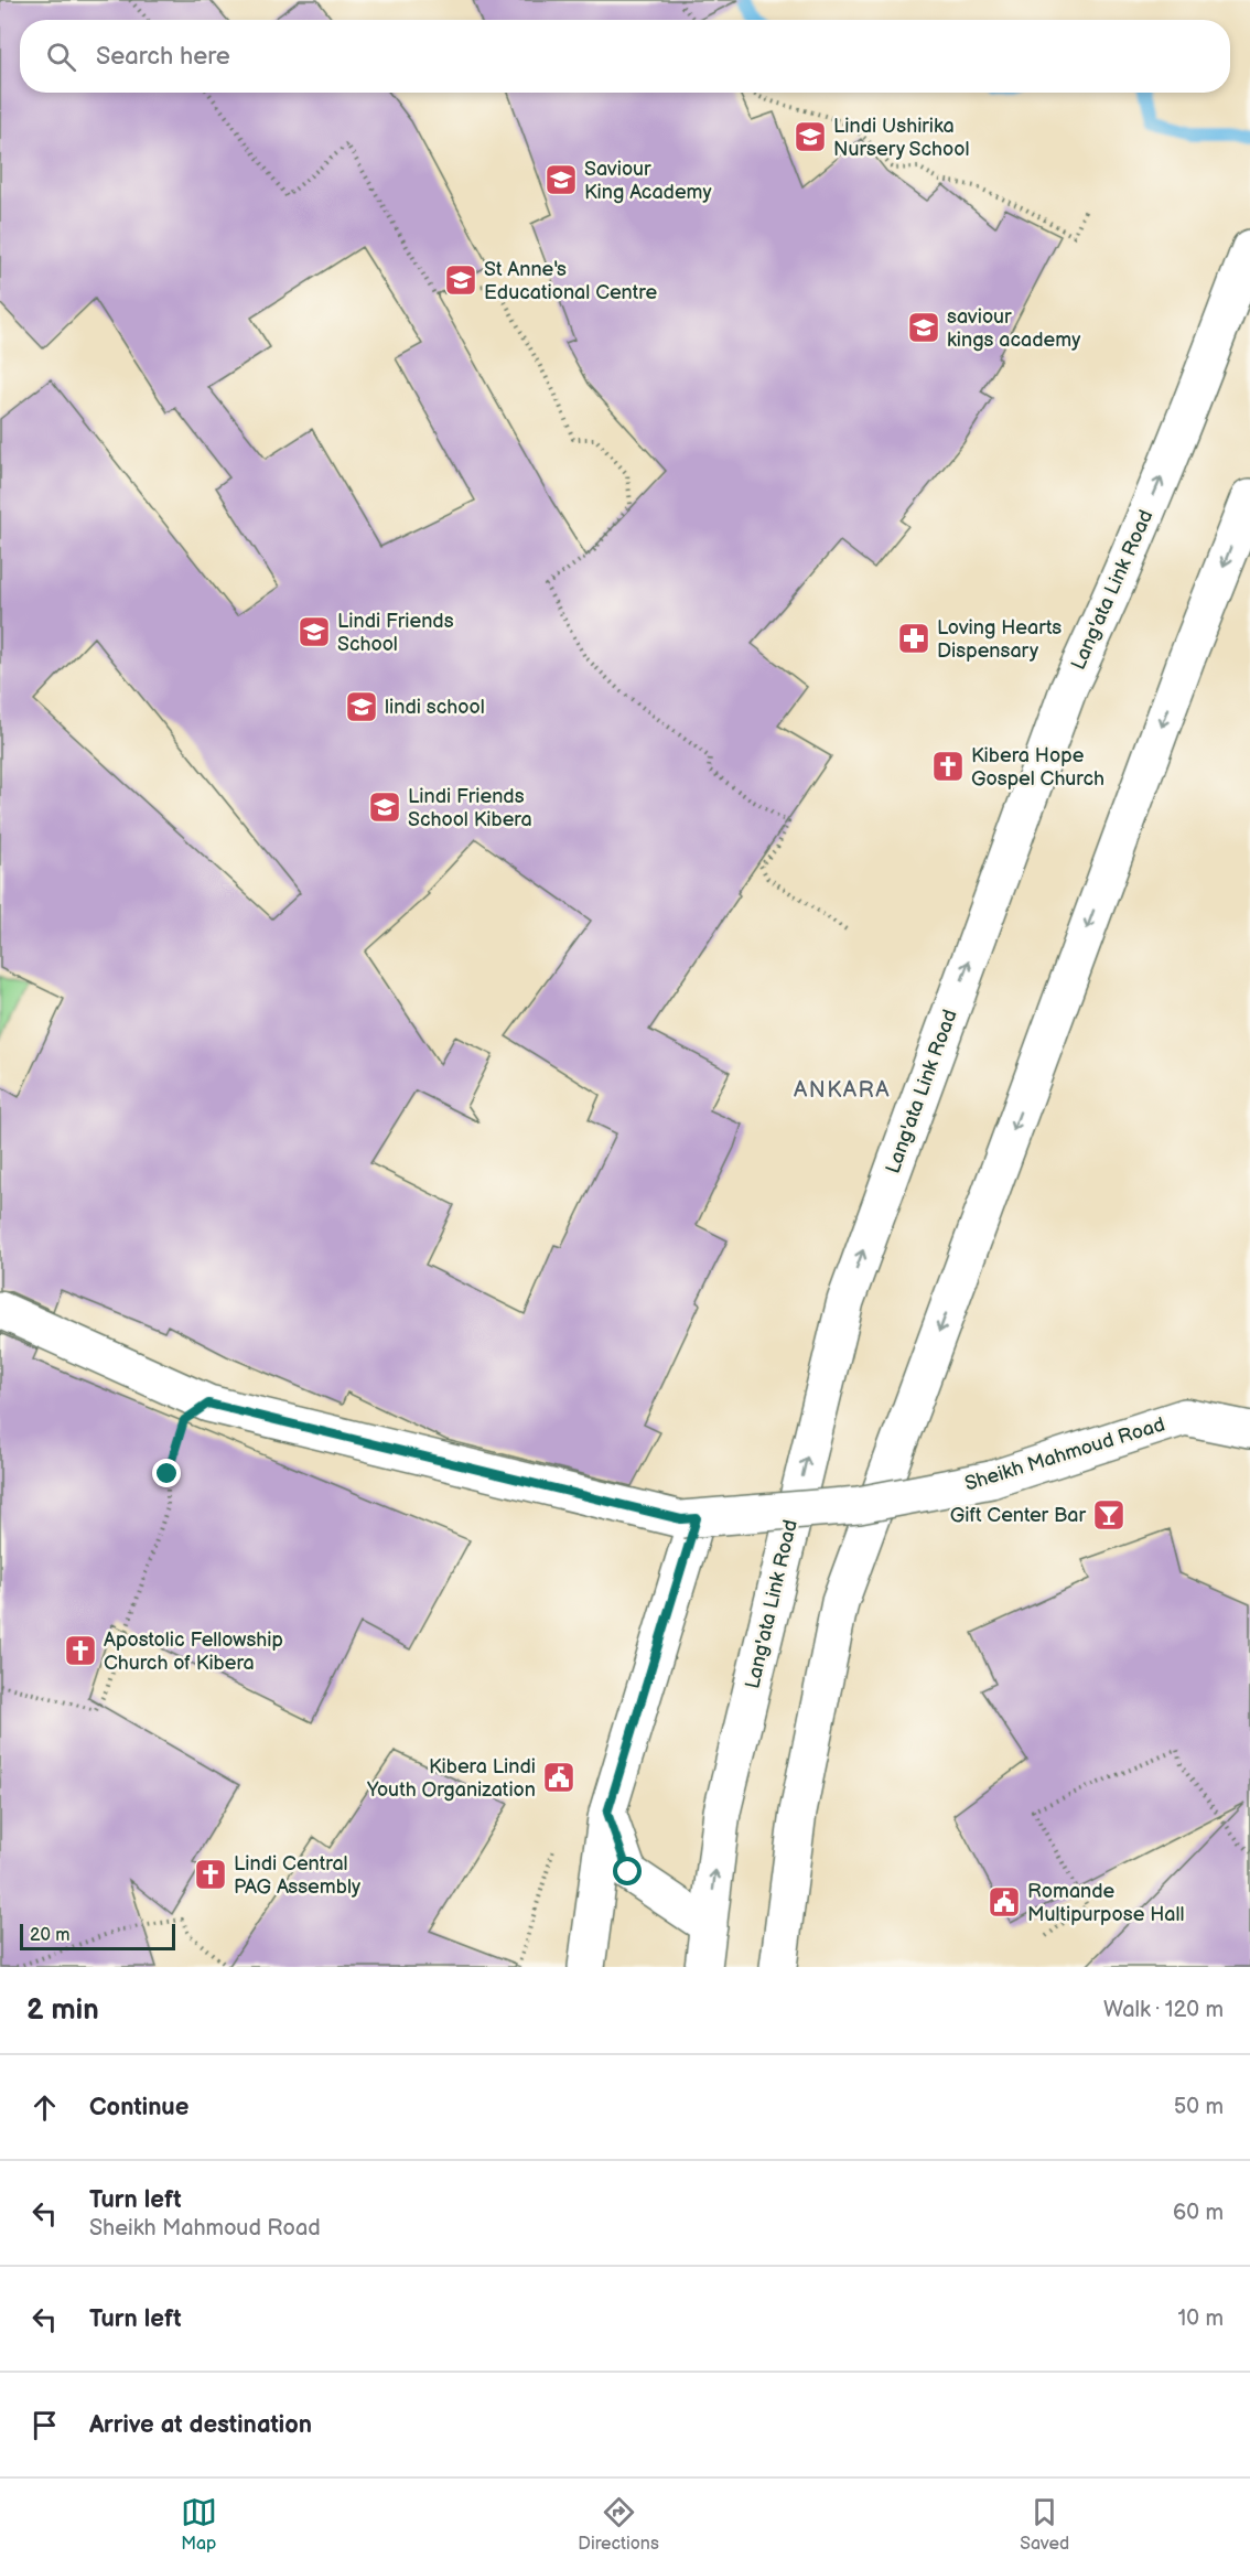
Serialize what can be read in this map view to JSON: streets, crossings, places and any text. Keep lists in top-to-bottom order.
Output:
{
  "streets": {
    "main road": ["Lang'ata Link Road", "Sheikh Mahmoud Road"]
  },
  "districts": ["ANKARA"],
  "places": {
    "school or university": [
      "Lindi Ushirika Nursery School",
      "Saviour King Academy",
      "St Anne's Educational Centre",
      "saviour kings academy",
      "Lindi Friends School",
      "lindi school",
      "Lindi Friends School Kibera"
    ],
    "pharmacy": ["Loving Hearts Dispensary"],
    "church": ["Kibera Hope Gospel Church", "Apostolic Fellowship Church of Kibera", "Lindi Central PAG Assembly"],
    "bar": ["Gift Center Bar"],
    "public building": ["Kibera Lindi Youth Organization", "Romande Multipurpose Hall"]
  },
  "scale_bar": "20 m",
  "page": {
    "search": "Search here",
    "scale": "20 m",
    "heading": ["2 min", "Walk · 120 m"],
    "list": [
      ["Continue", "50 m"],
      ["Turn left", "Sheikh Mahmoud Road", "60 m"],
      ["Turn left", "10 m"],
      "Arrive at destination"
    ],
    "nav": ["Map", "Directions", "Saved"]
  }
}
